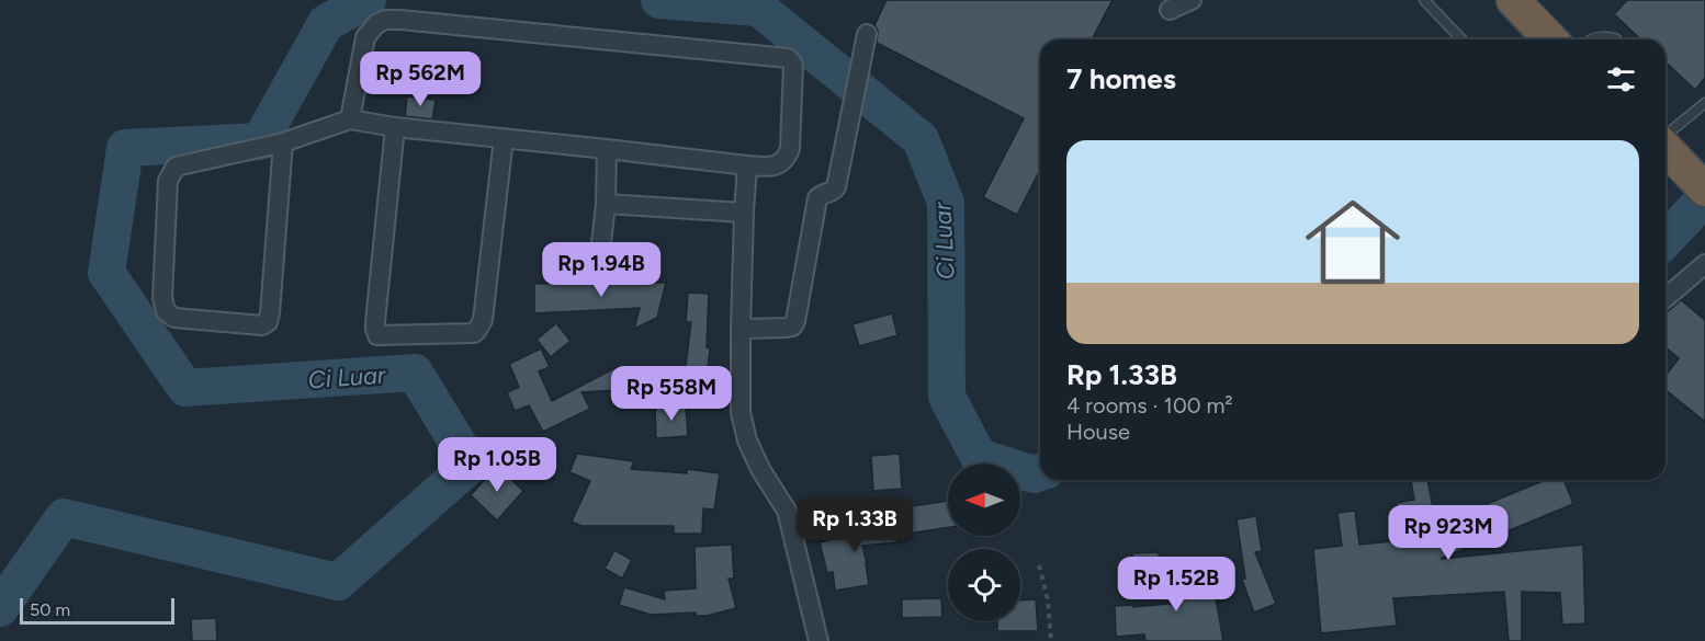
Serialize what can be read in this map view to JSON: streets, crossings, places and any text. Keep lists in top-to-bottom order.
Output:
{
  "water": ["Ci Luar"],
  "scale_bar": "50 m",
  "north": "left",
  "page": {
    "heading": "7 homes",
    "price": [
      "Rp 562M",
      "Rp 1.94B",
      "Rp 558M",
      "Rp 1.05B",
      "Rp 1.33B",
      "Rp 923M",
      "Rp 1.52B"
    ],
    "list": [
      {
        "name": "Rp 1.33B",
        "note": "4 rooms · 100 m² · House"
      }
    ],
    "scale": "50 m"
  }
}
